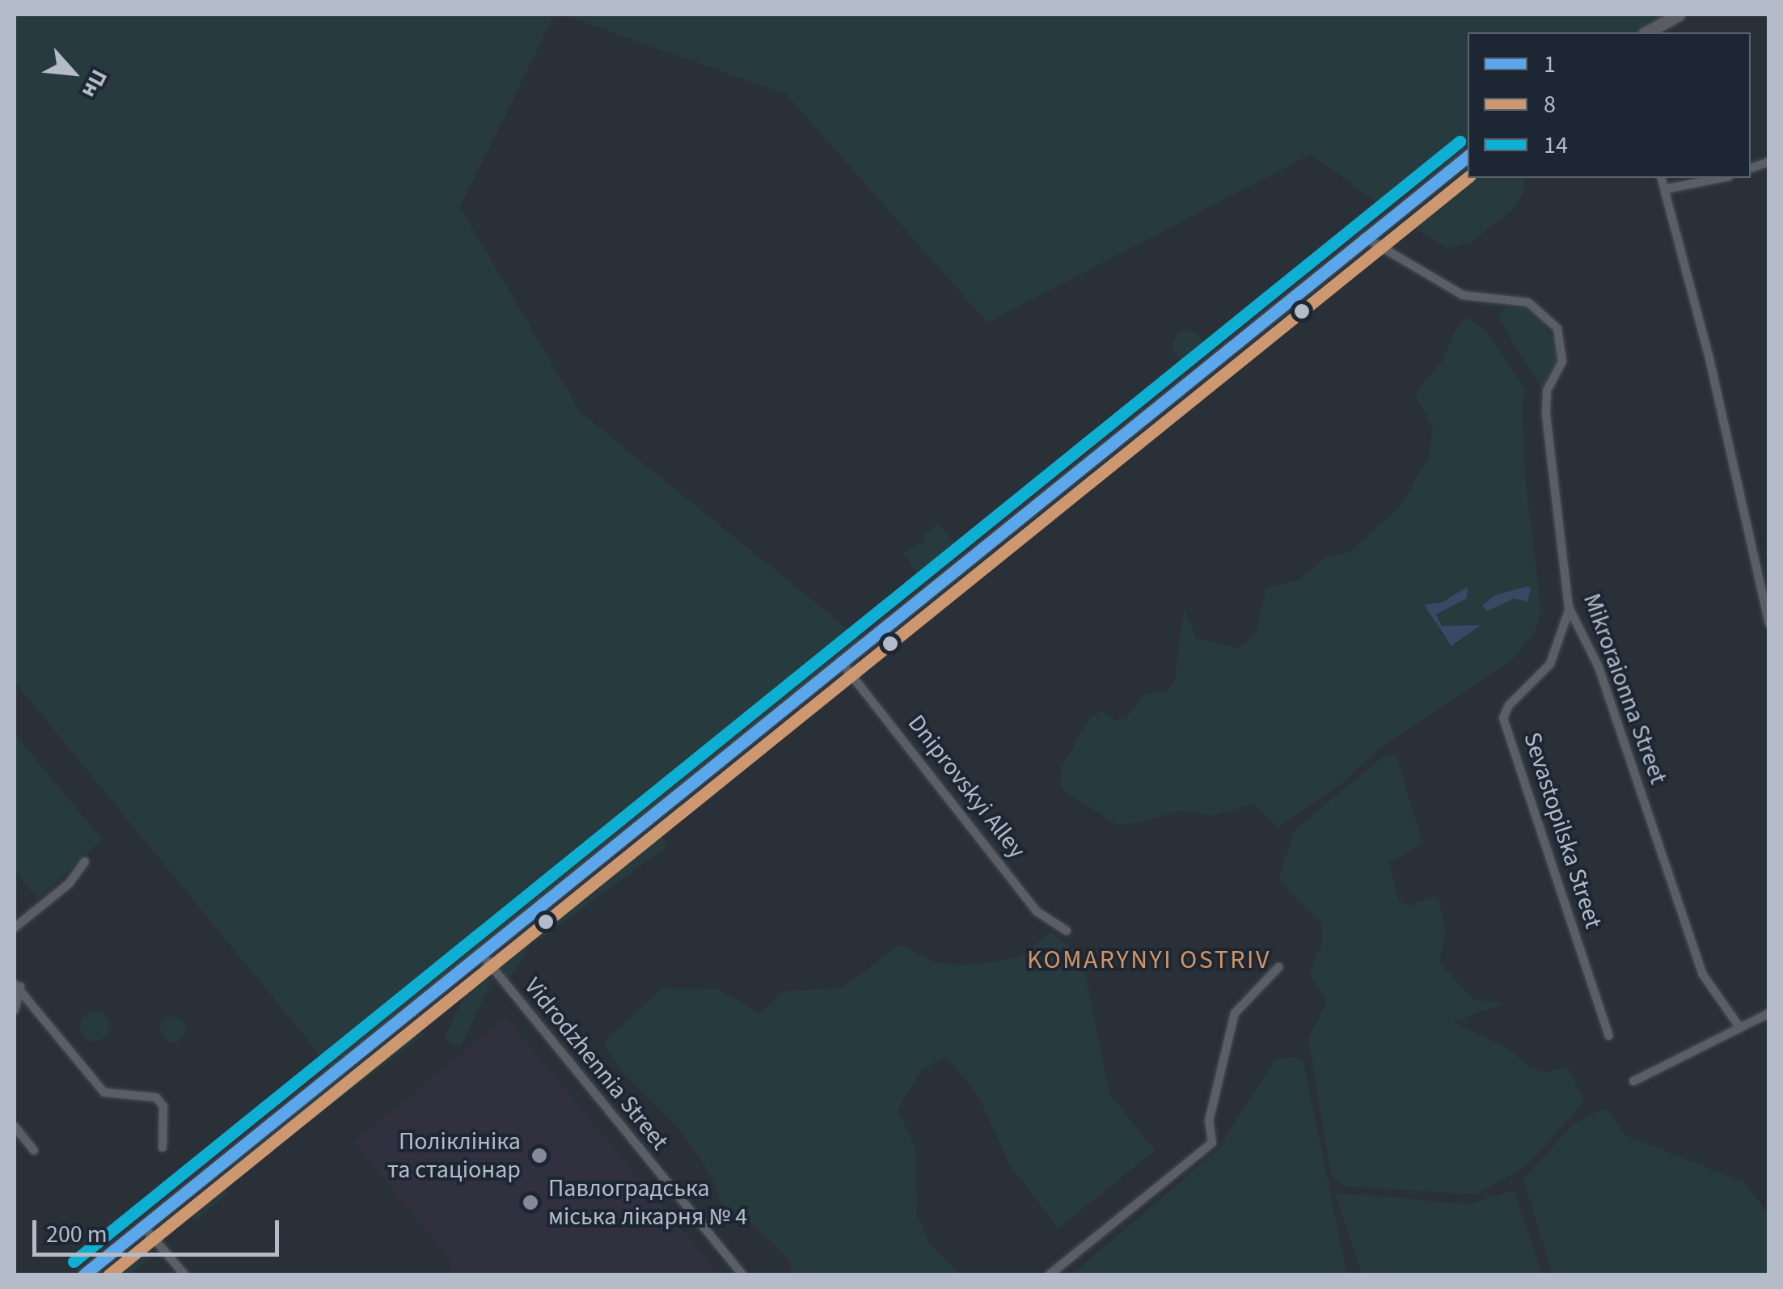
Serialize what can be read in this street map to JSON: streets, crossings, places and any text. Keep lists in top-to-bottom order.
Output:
{
  "streets": {
    "street": [
      "Mikroraionna Street",
      "Dniprovskyi Alley",
      "Sevastopilska Street",
      "Vidrodzhennia Street"
    ]
  },
  "crossings": [
    ["Mikroraionna Street", "Sevastopilska Street"]
  ],
  "districts": ["KOMARYNYI OSTRIV"],
  "places": ["Поліклініка та стаціонар", "Павлоградська міська лікарня № 4"],
  "lines": ["transit line 14", "transit line 1", "transit line 8"],
  "legend": ["1", "8", "14"],
  "scale_bar": "200 m",
  "north": "bottom right"
}
